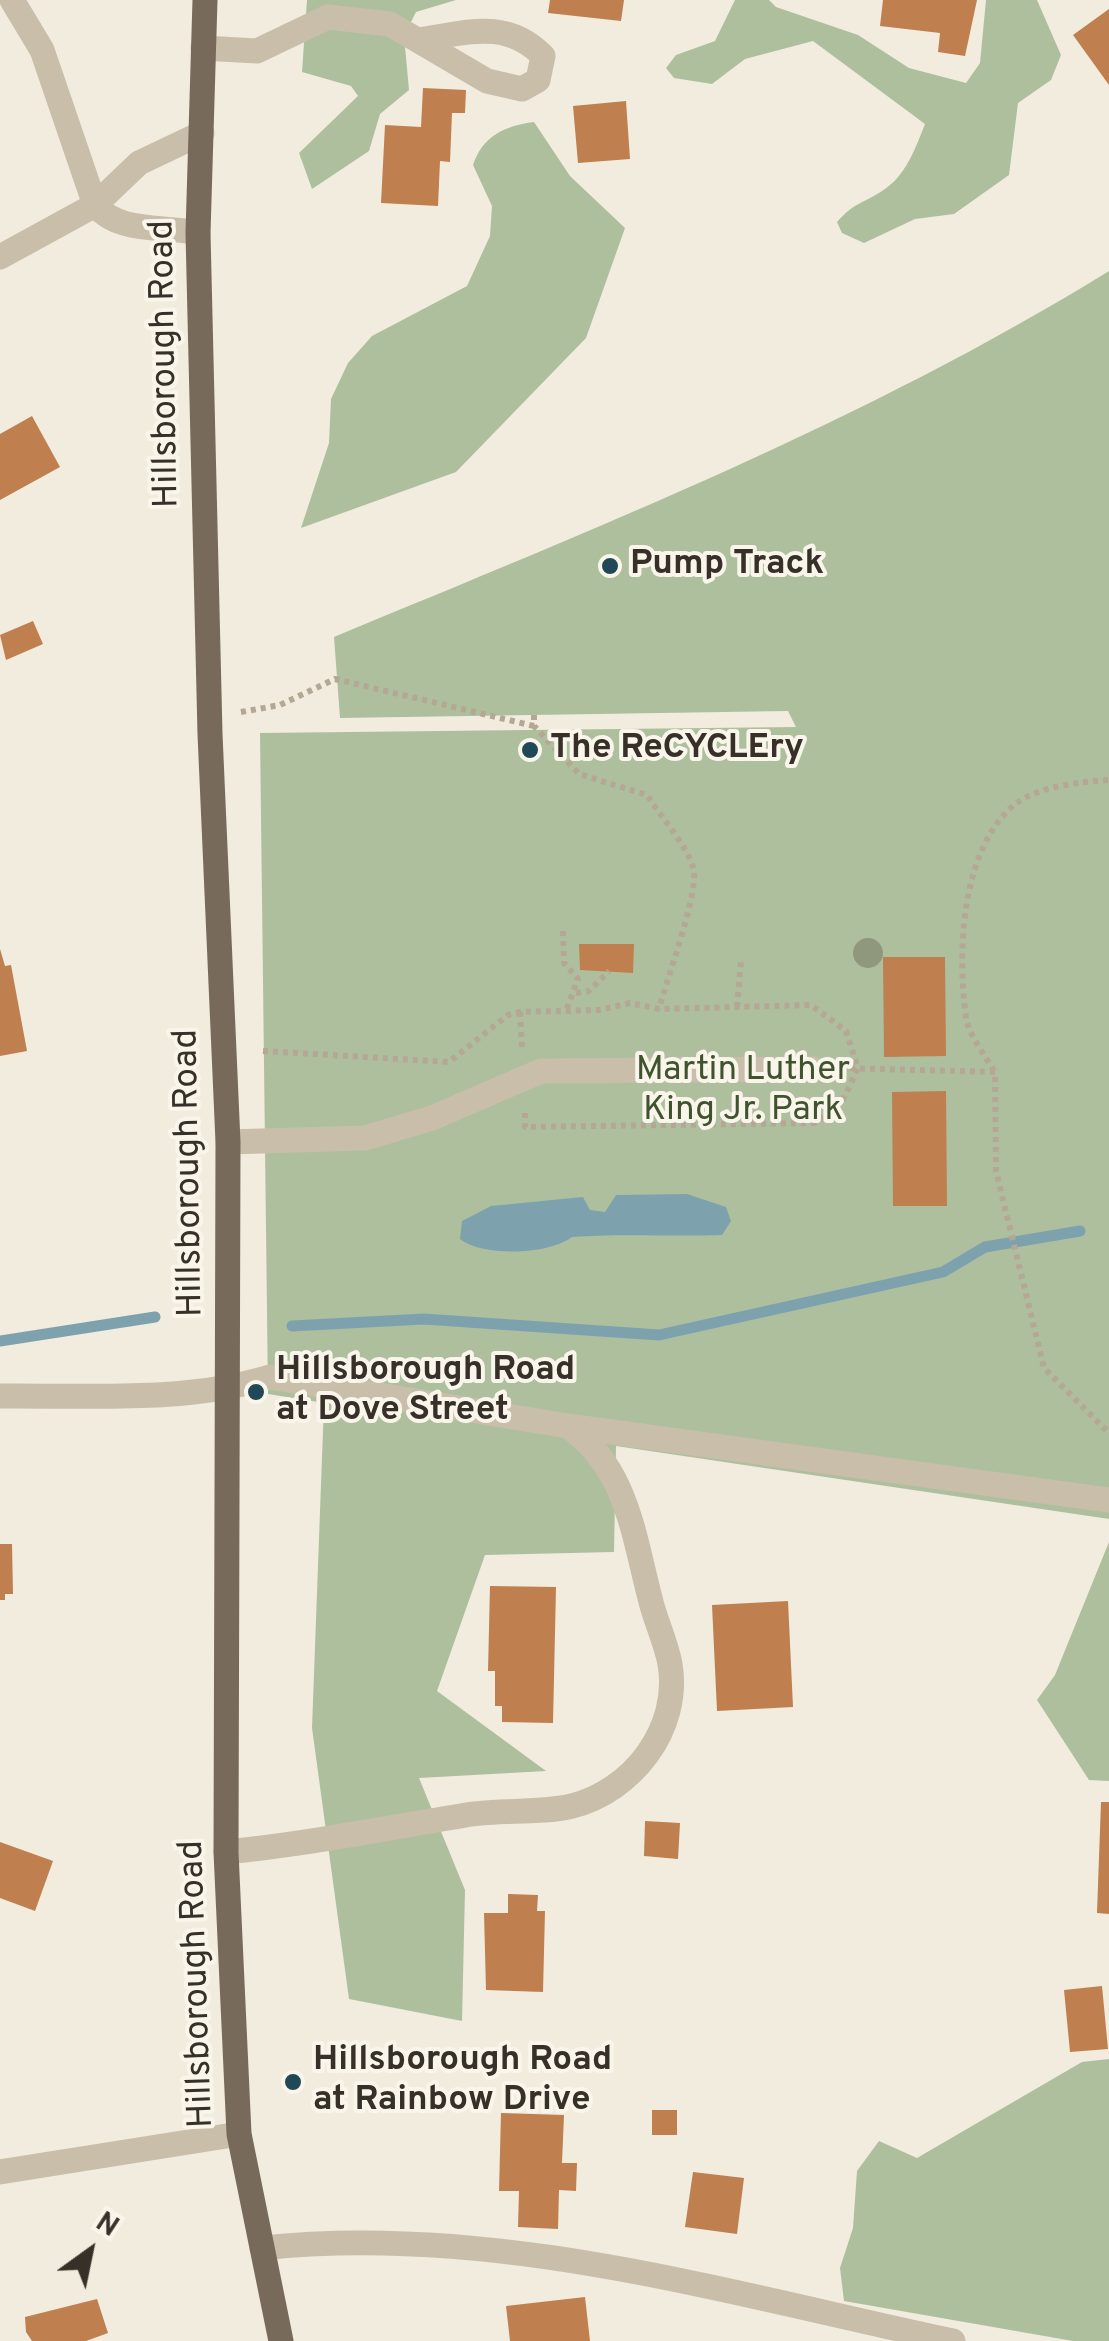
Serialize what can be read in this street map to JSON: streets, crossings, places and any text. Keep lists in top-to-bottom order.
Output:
{
  "streets": {
    "main road": ["Hillsborough Road"]
  },
  "parks": ["Martin Luther King Jr. Park"],
  "places": [
    "Pump Track",
    "The ReCYCLEry",
    "Hillsborough Road at Dove Street",
    "Hillsborough Road at Rainbow Drive"
  ],
  "north": "top right"
}
